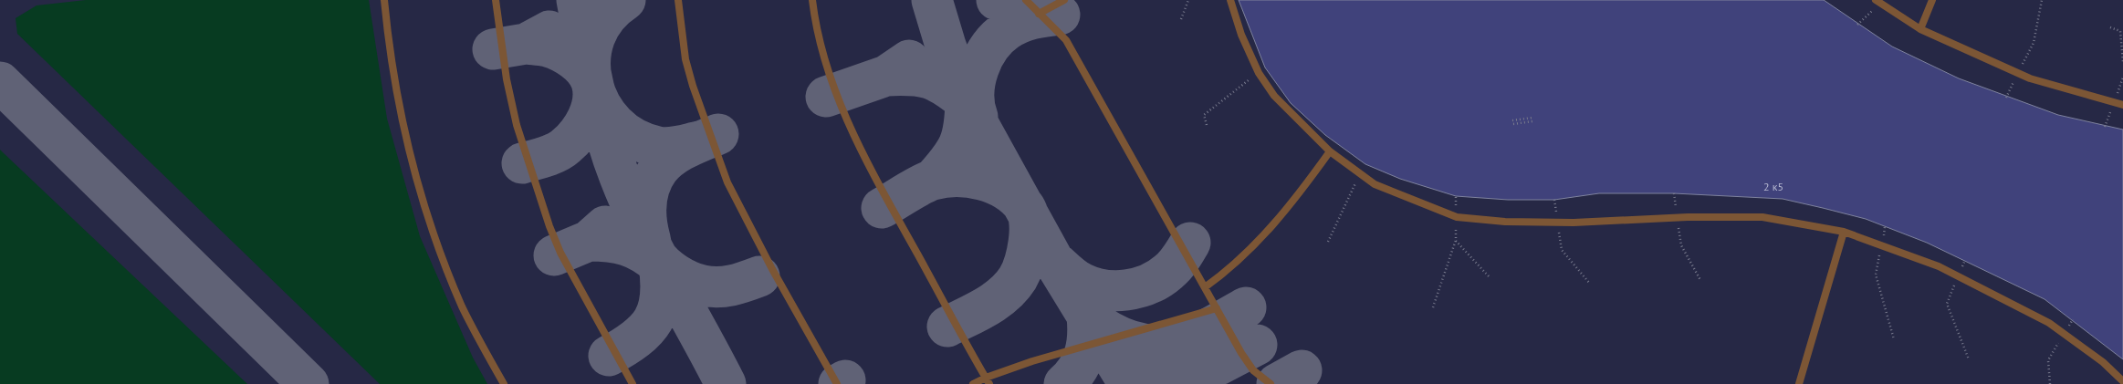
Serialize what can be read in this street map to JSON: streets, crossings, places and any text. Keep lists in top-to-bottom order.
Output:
{
  "house_numbers": ["2 к5"]
}
